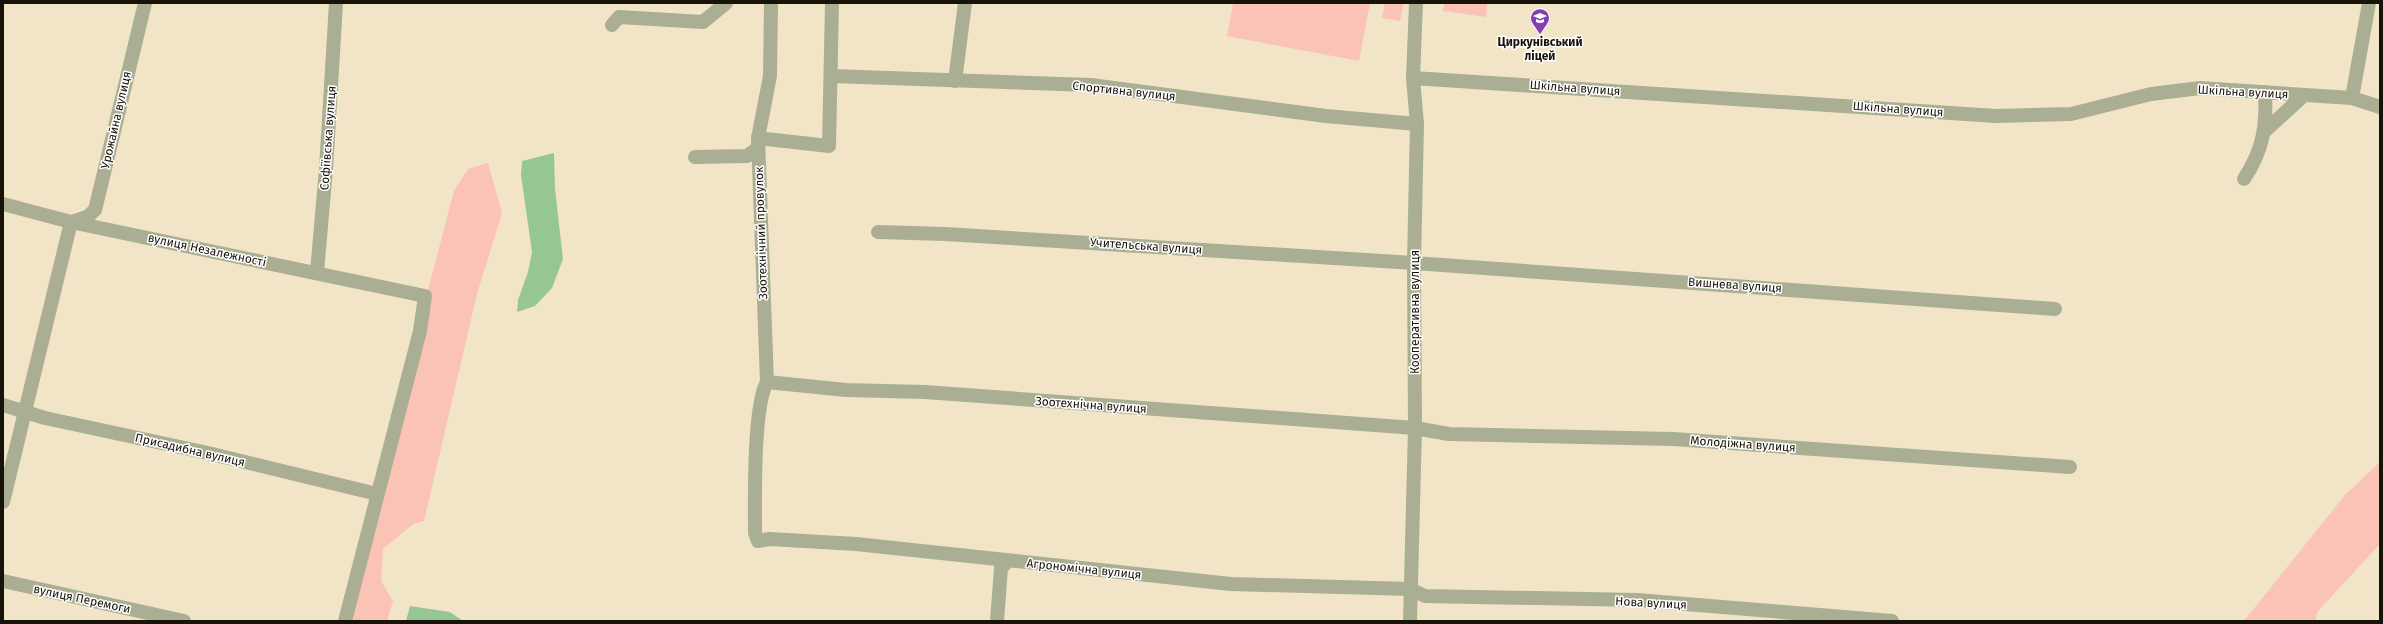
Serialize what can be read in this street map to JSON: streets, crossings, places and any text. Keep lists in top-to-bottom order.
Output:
{
  "streets": {
    "street": [
      "Шкільна вулиця",
      "Спортивна вулиця",
      "Урожайна вулиця",
      "Софіївська вулиця",
      "Зоотехнічний провулок",
      "Учительська вулиця",
      "вулиця Незалежності",
      "Вишнева вулиця",
      "Кооперативна вулиця",
      "Зоотехнічна вулиця",
      "Молодіжна вулиця",
      "Присадибна вулиця",
      "Агрономічна вулиця",
      "вулиця Перемоги",
      "Нова вулиця"
    ]
  },
  "crossings": [
    ["Шкільна вулиця", "Кооперативна вулиця"],
    ["Спортивна вулиця", "Кооперативна вулиця"],
    ["Урожайна вулиця", "вулиця Незалежності"],
    ["Софіївська вулиця", "вулиця Незалежності"],
    ["Зоотехнічний провулок", "Зоотехнічна вулиця"],
    ["Зоотехнічний провулок", "Агрономічна вулиця"],
    ["Учительська вулиця", "Вишнева вулиця"],
    ["Учительська вулиця", "Кооперативна вулиця"],
    ["вулиця Незалежності", "Присадибна вулиця"],
    ["Вишнева вулиця", "Кооперативна вулиця"],
    ["Кооперативна вулиця", "Зоотехнічна вулиця"],
    ["Кооперативна вулиця", "Молодіжна вулиця"],
    ["Кооперативна вулиця", "Агрономічна вулиця"],
    ["Кооперативна вулиця", "Нова вулиця"],
    ["Зоотехнічна вулиця", "Молодіжна вулиця"],
    ["Агрономічна вулиця", "Нова вулиця"]
  ],
  "places": {
    "school or university": ["Циркунівський ліцей"]
  }
}
